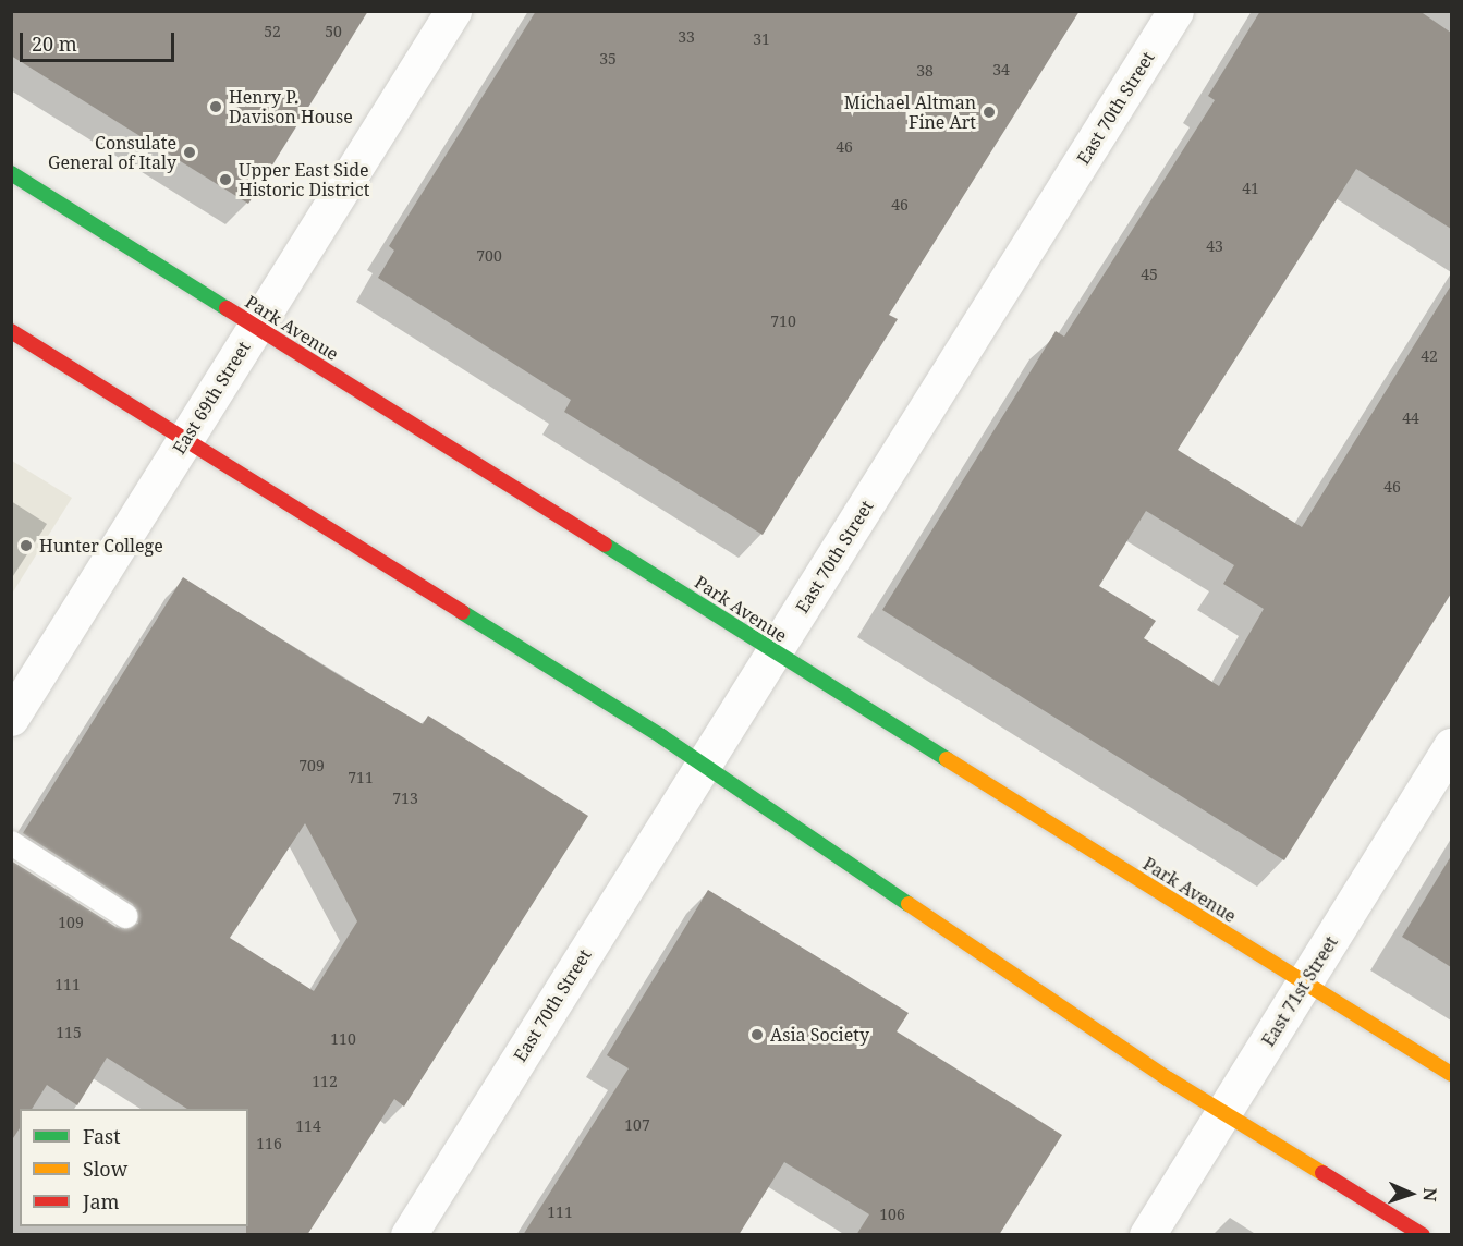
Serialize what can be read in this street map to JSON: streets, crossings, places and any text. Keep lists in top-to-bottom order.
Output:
{
  "streets": {
    "main road": ["Park Avenue"],
    "street": ["East 70th Street", "East 69th Street", "East 71st Street"]
  },
  "crossings": [
    ["East 70th Street", "Park Avenue"],
    ["Park Avenue", "East 69th Street"],
    ["Park Avenue", "East 71st Street"]
  ],
  "places": [
    "Henry P. Davison House",
    "Michael Altman Fine Art",
    "Consulate General of Italy",
    "Upper East Side Historic District",
    "Hunter College",
    "Asia Society"
  ],
  "house_numbers": [
    "52",
    "50",
    "33",
    "31",
    "35",
    "34",
    "38",
    "46",
    "41",
    "46",
    "43",
    "700",
    "45",
    "710",
    "42",
    "44",
    "46",
    "709",
    "711",
    "713",
    "109",
    "111",
    "115",
    "110",
    "112",
    "107",
    "114",
    "116",
    "111",
    "106"
  ],
  "legend": ["Fast", "Slow", "Jam"],
  "scale_bar": "20 m",
  "north": "right"
}
